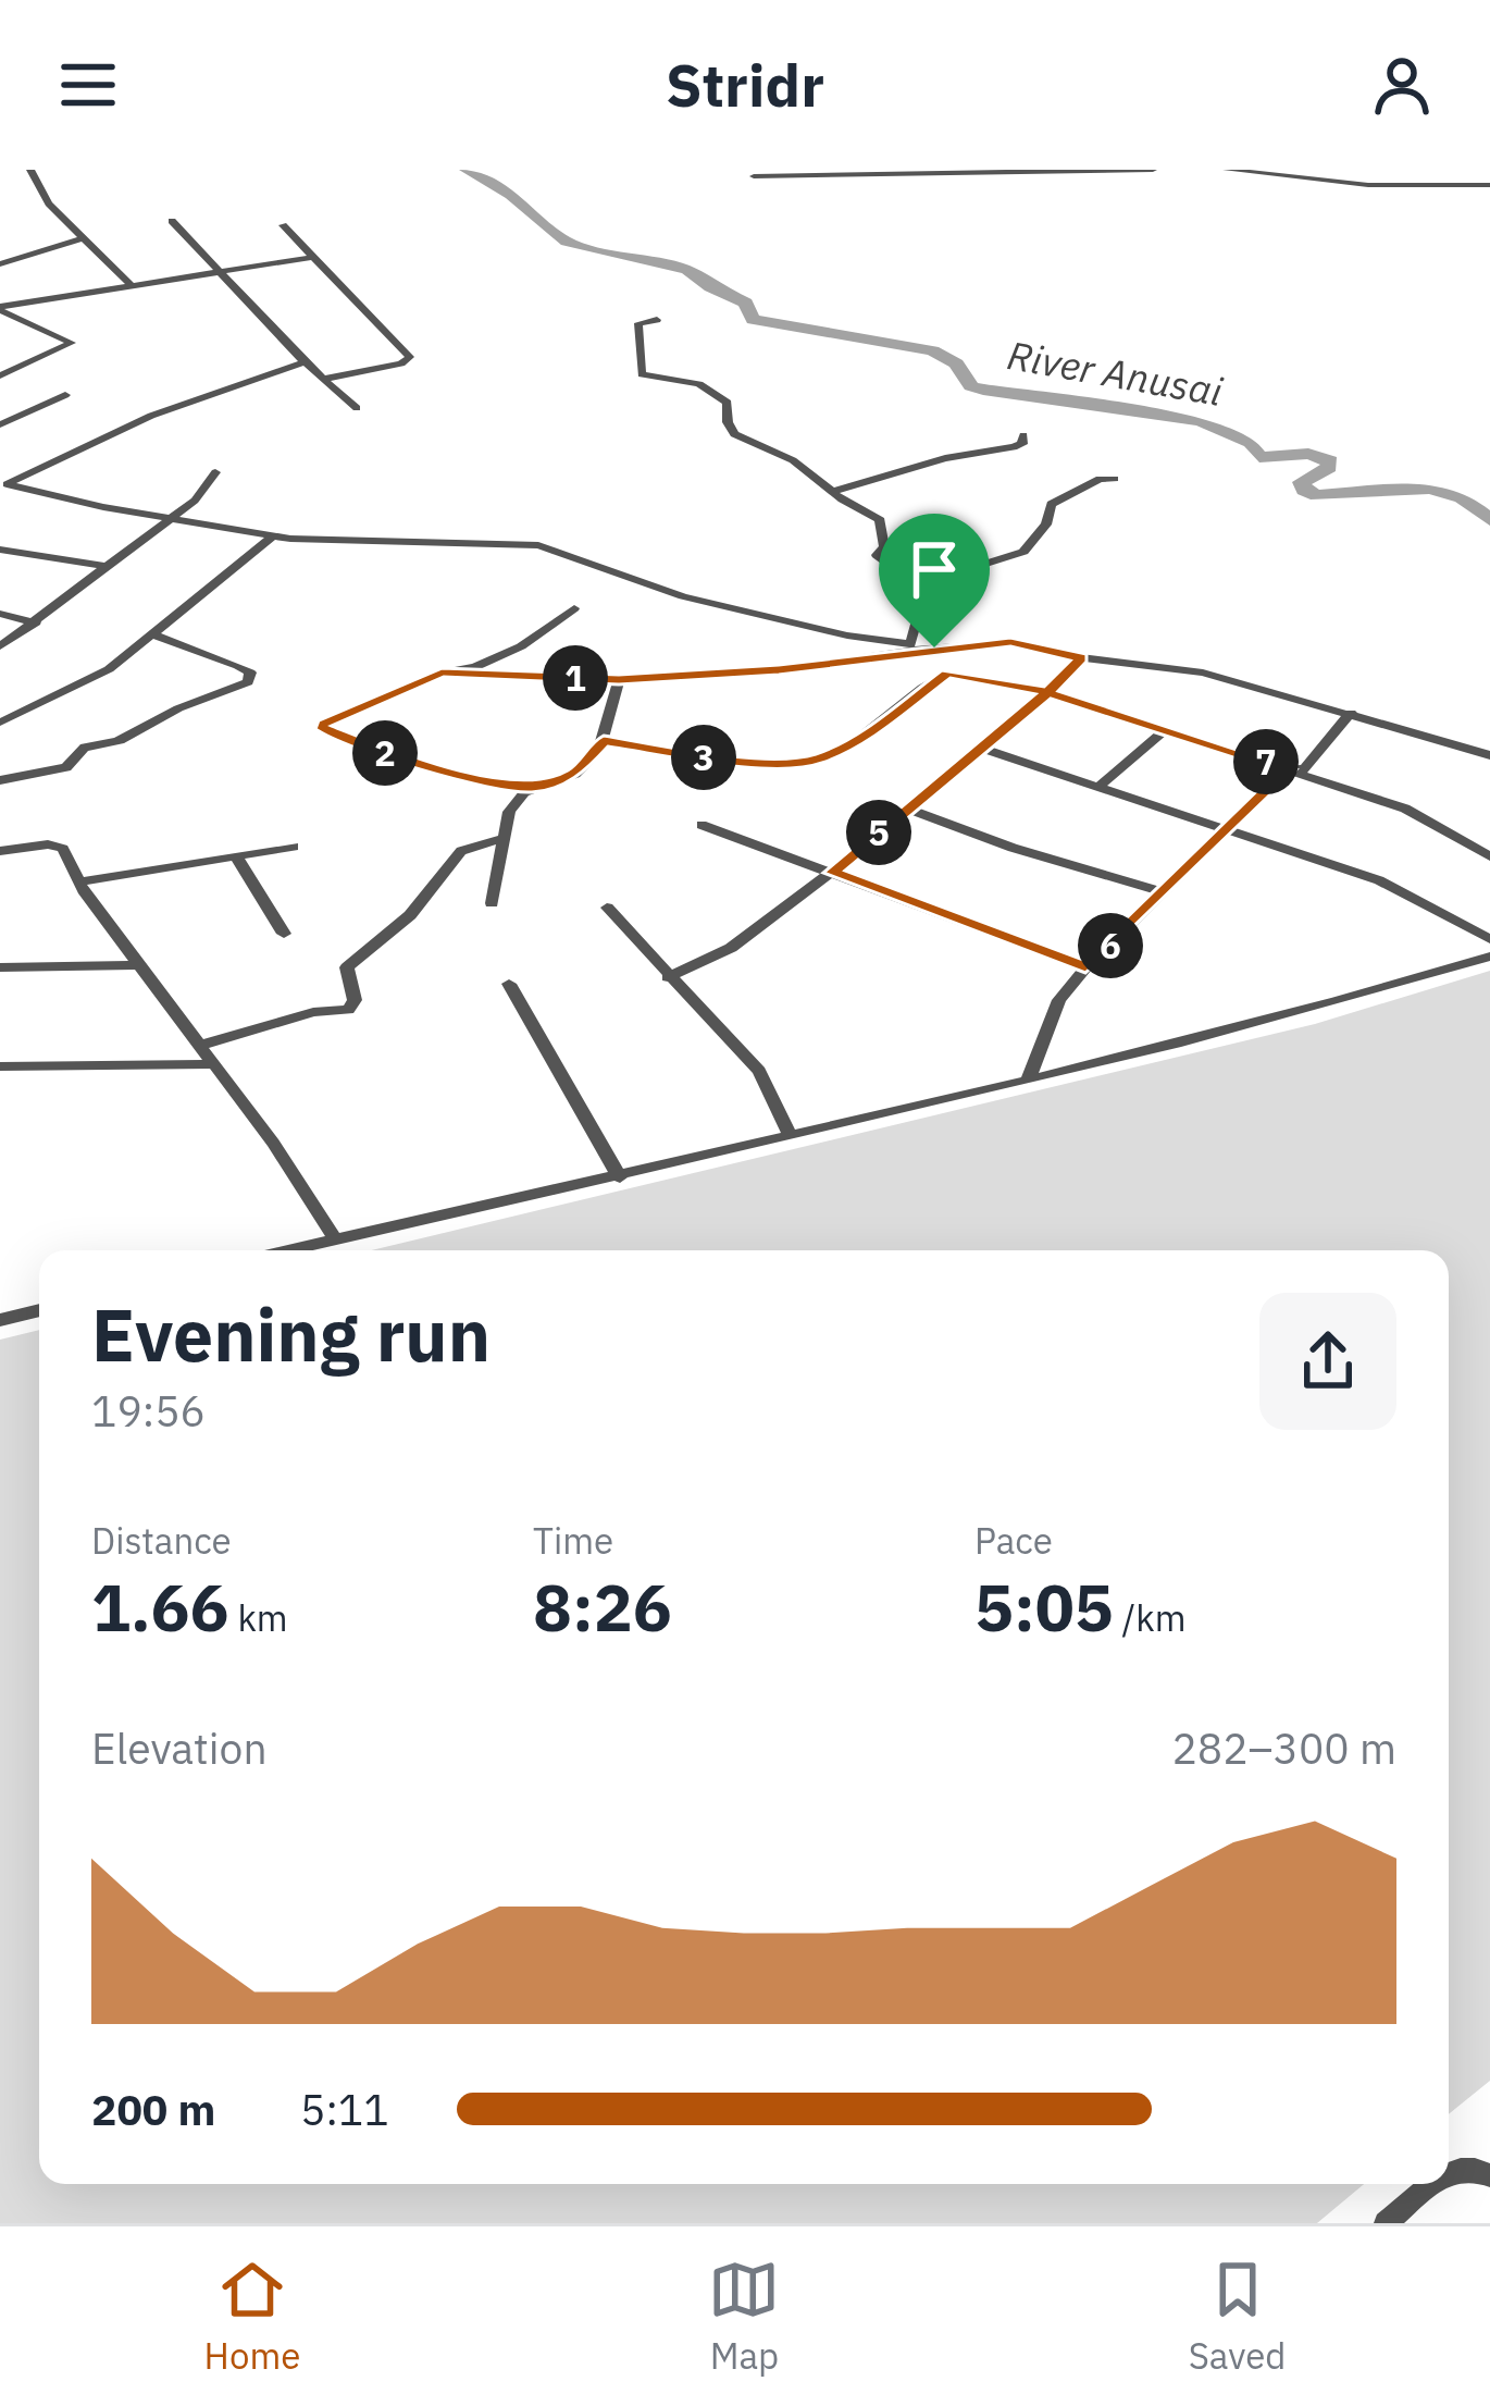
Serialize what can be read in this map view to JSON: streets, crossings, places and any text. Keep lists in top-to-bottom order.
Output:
{
  "water": ["River Anusai"],
  "page": {
    "header": "Stridr",
    "pins": [
      "1",
      "2",
      "3",
      "7",
      "5",
      "6"
    ],
    "heading": ["Evening run", "19:56"],
    "stats": [
      ["Distance", "1.66 km"],
      ["Time", "8:26"],
      ["Pace", "5:05 /km"]
    ],
    "chart": ["Elevation", "282–300 m"],
    "list": [
      {
        "name": "200 m",
        "note": "5:11"
      }
    ],
    "tabs": ["Home", "Map", "Saved"]
  }
}
